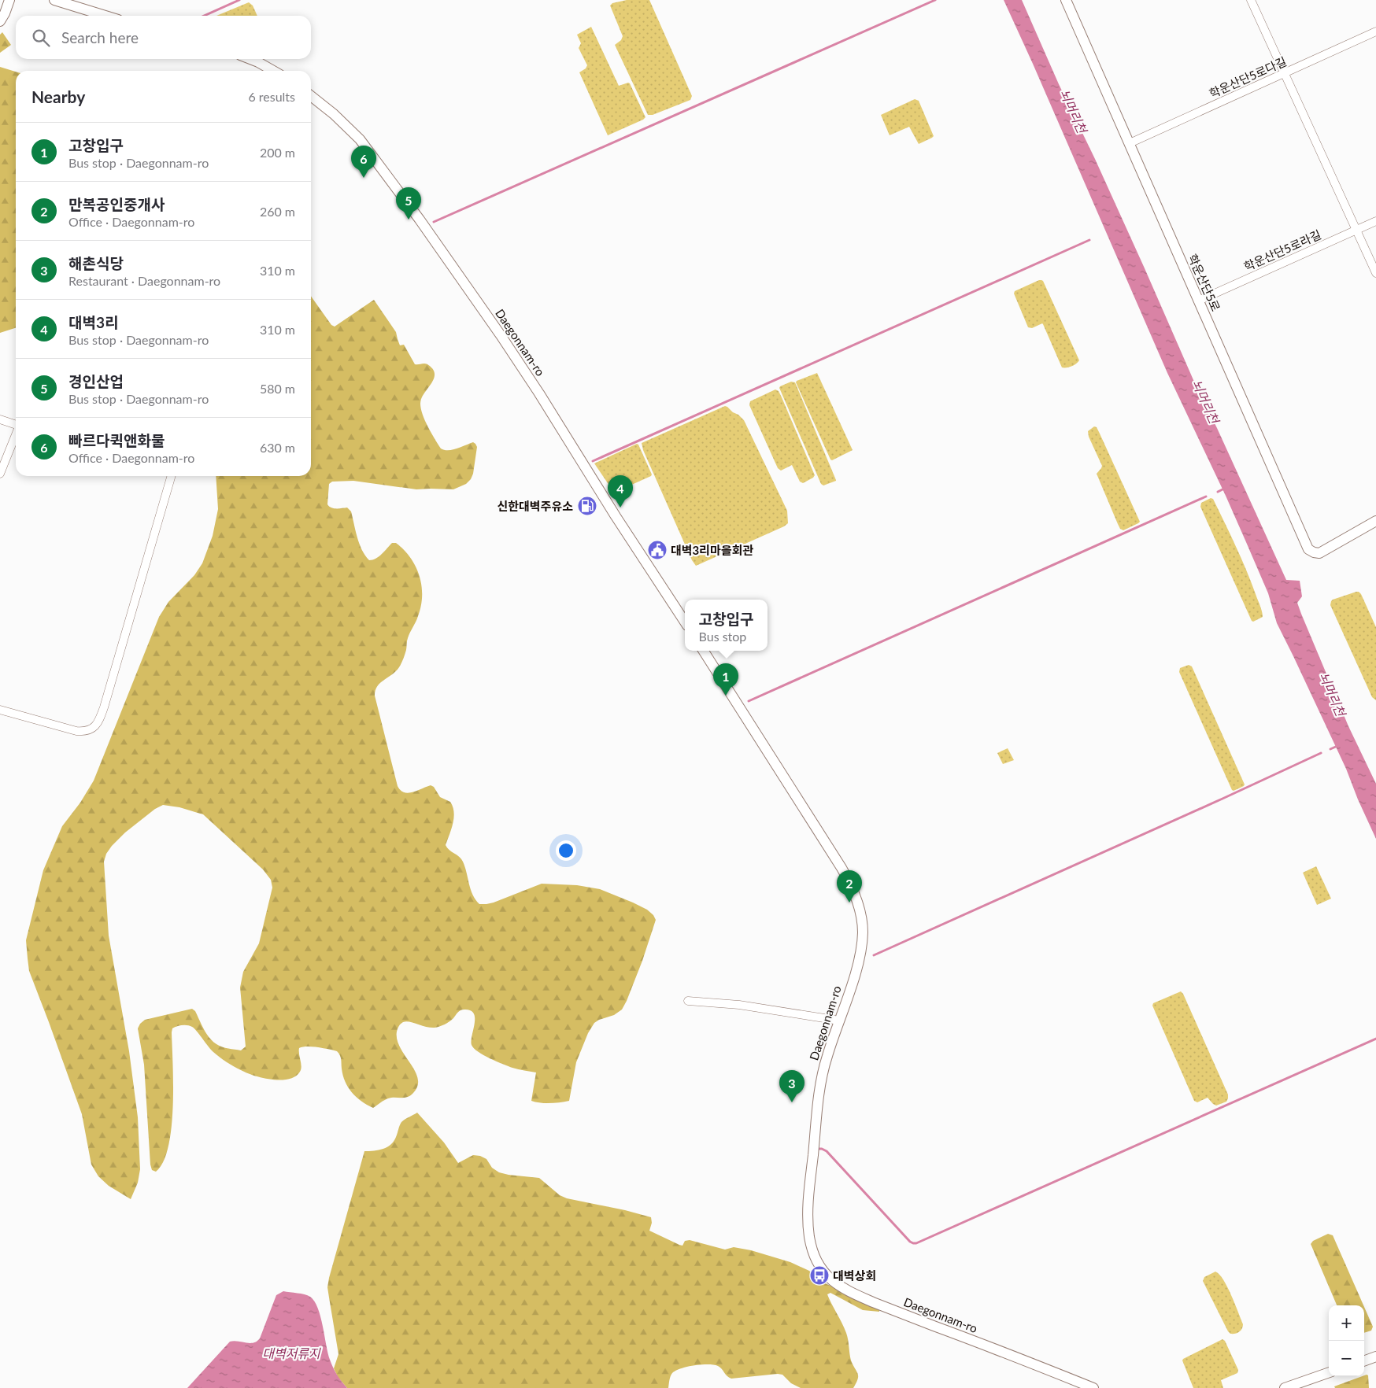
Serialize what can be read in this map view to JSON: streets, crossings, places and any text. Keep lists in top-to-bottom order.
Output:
{
  "streets": {
    "street": [
      "학운산단5로다길",
      "학운산단5로라길",
      "학운산단5로",
      "Daegonnam-ro"
    ]
  },
  "crossings": [
    ["학운산단5로다길", "학운산단5로"],
    ["학운산단5로라길", "학운산단5로"]
  ],
  "water": ["뇌머리천", "대벽저류지"],
  "places": {
    "fuel station": ["신한대벽주유소"],
    "public building": ["대벽3리마을회관"],
    "bus stop": ["대벽상회"]
  },
  "page": {
    "search": "Search here",
    "heading": ["Nearby", "6 results"],
    "list": [
      {
        "mark": "1",
        "name": "고창입구",
        "note": "Bus stop · Daegonnam-ro",
        "value": "200 m"
      },
      {
        "mark": "2",
        "name": "만복공인중개사",
        "note": "Office · Daegonnam-ro",
        "value": "260 m"
      },
      {
        "mark": "3",
        "name": "해촌식당",
        "note": "Restaurant · Daegonnam-ro",
        "value": "310 m"
      },
      {
        "mark": "4",
        "name": "대벽3리",
        "note": "Bus stop · Daegonnam-ro",
        "value": "310 m"
      },
      {
        "mark": "5",
        "name": "경인산업",
        "note": "Bus stop · Daegonnam-ro",
        "value": "580 m"
      },
      {
        "mark": "6",
        "name": "빠르다퀵앤화물",
        "note": "Office · Daegonnam-ro",
        "value": "630 m"
      }
    ],
    "pins": [
      "6",
      "5",
      "4",
      "1",
      "2",
      "3"
    ],
    "popup": ["고창입구", "Bus stop"],
    "map_buttons": ["+", "−"]
  }
}
